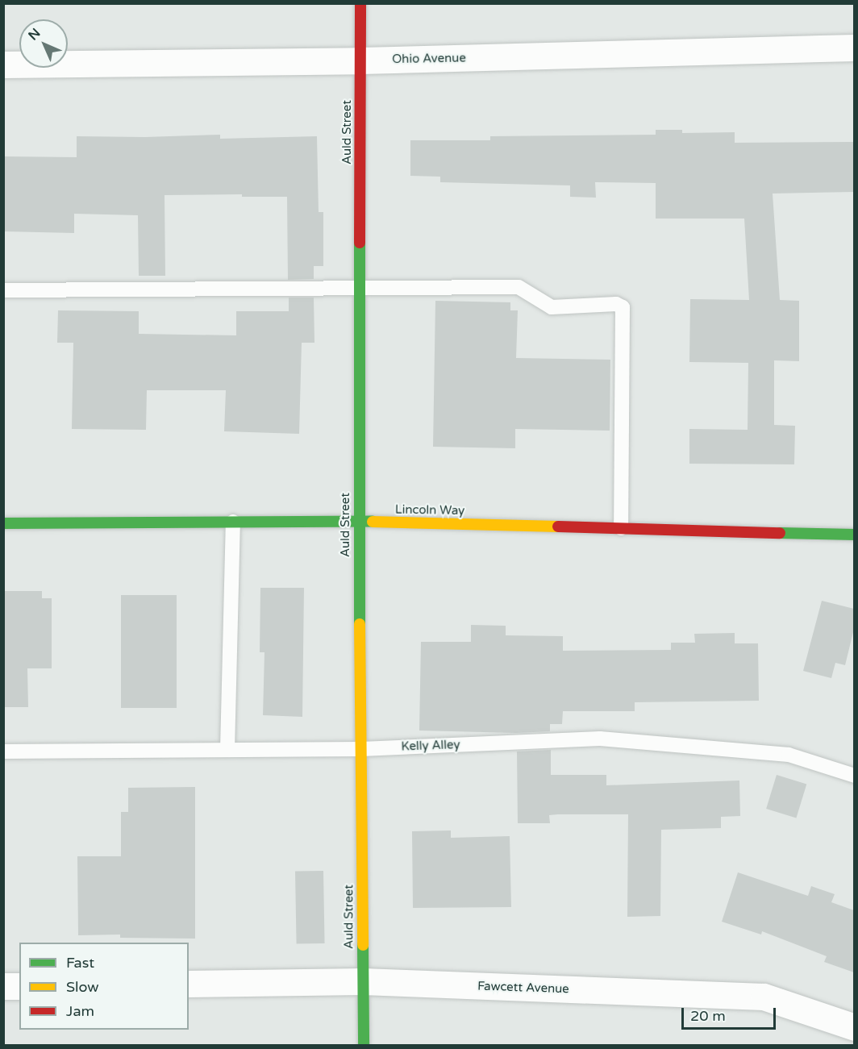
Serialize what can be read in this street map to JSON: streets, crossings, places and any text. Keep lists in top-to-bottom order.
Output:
{
  "streets": {
    "street": [
      "Ohio Avenue",
      "Auld Street",
      "Lincoln Way",
      "Fawcett Avenue"
    ],
    "lane": ["Kelly Alley"]
  },
  "crossings": [
    ["Ohio Avenue", "Auld Street"],
    ["Auld Street", "Lincoln Way"],
    ["Auld Street", "Kelly Alley"],
    ["Auld Street", "Fawcett Avenue"]
  ],
  "legend": ["Fast", "Slow", "Jam"],
  "scale_bar": "20 m",
  "north": "top left"
}
